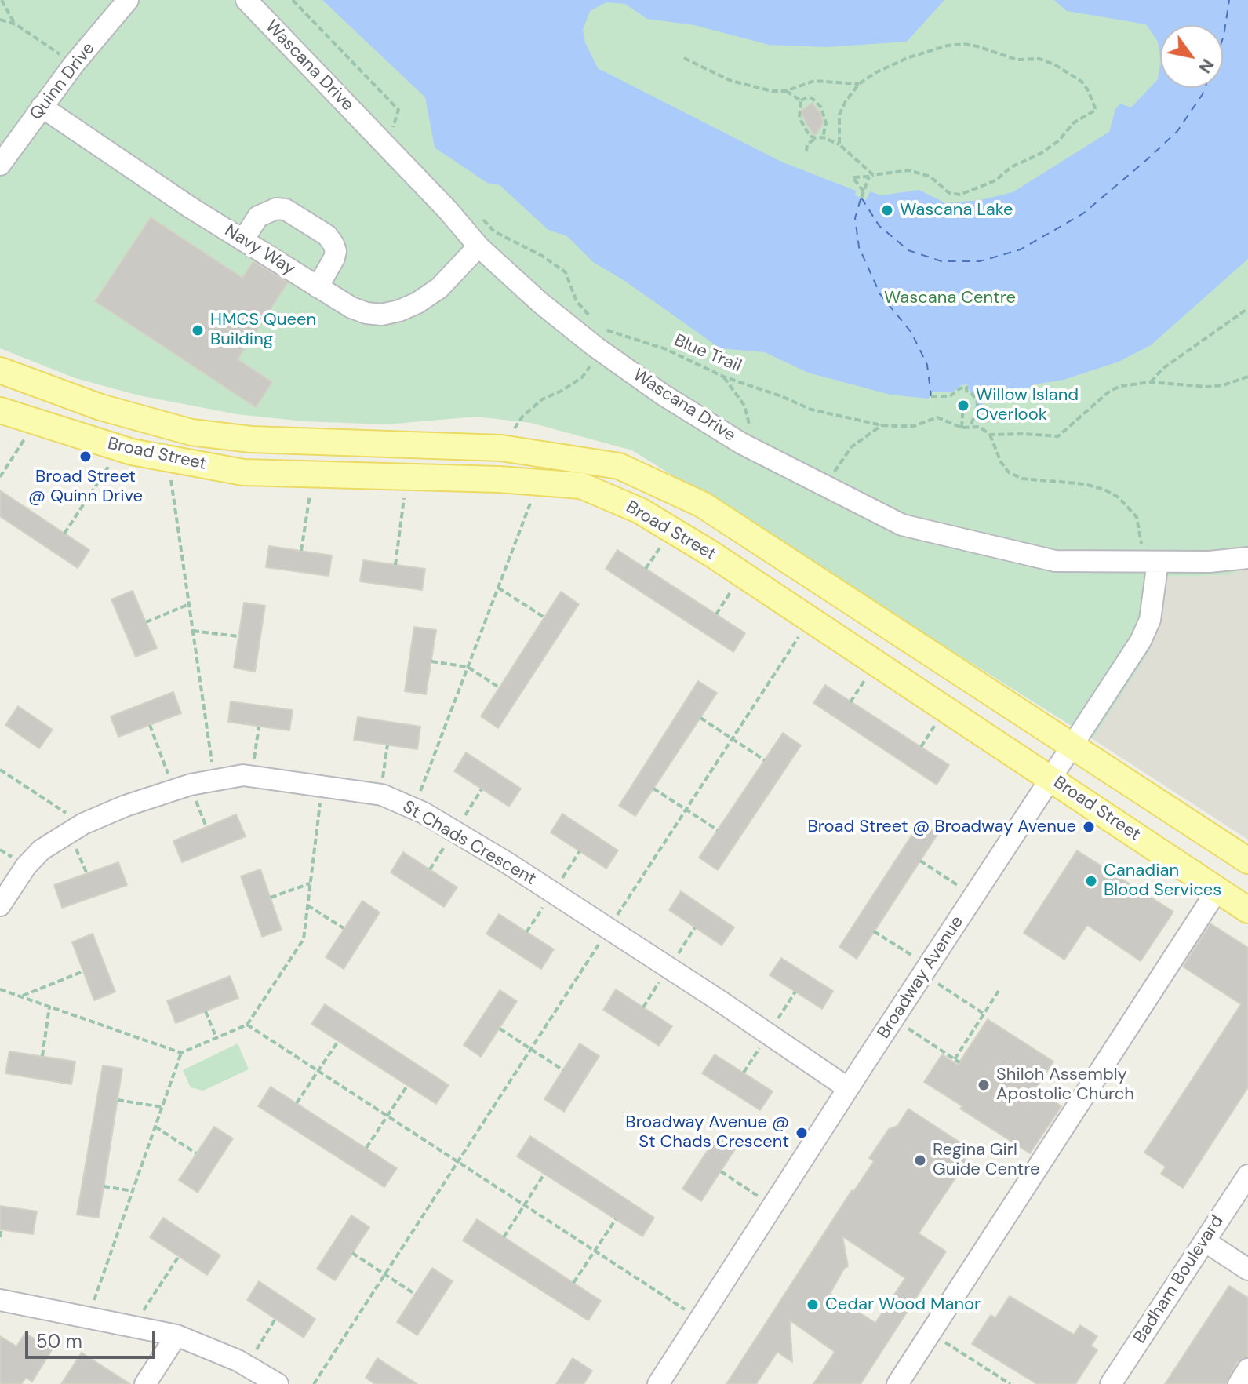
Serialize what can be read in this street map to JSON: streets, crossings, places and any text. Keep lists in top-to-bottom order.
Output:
{
  "streets": {
    "main road": ["Broad Street"],
    "street": [
      "Wascana Drive",
      "Quinn Drive",
      "Navy Way",
      "St Chads Crescent",
      "Broadway Avenue",
      "Badham Boulevard"
    ],
    "path": ["Blue Trail"]
  },
  "crossings": [
    ["Wascana Drive", "Navy Way"],
    ["Wascana Drive", "Blue Trail"],
    ["Wascana Drive", "Broadway Avenue"],
    ["Quinn Drive", "Navy Way"],
    ["Broad Street", "Broadway Avenue"],
    ["St Chads Crescent", "Broadway Avenue"]
  ],
  "parks": ["Wascana Centre"],
  "places": [
    "Wascana Lake",
    "HMCS Queen Building",
    "Willow Island Overlook",
    "Broad Street @ Quinn Drive",
    "Broad Street @ Broadway Avenue",
    "Canadian Blood Services",
    "Shiloh Assembly Apostolic Church",
    "Broadway Avenue @ St Chads Crescent",
    "Regina Girl Guide Centre",
    "Cedar Wood Manor"
  ],
  "scale_bar": "50 m",
  "north": "bottom right"
}
